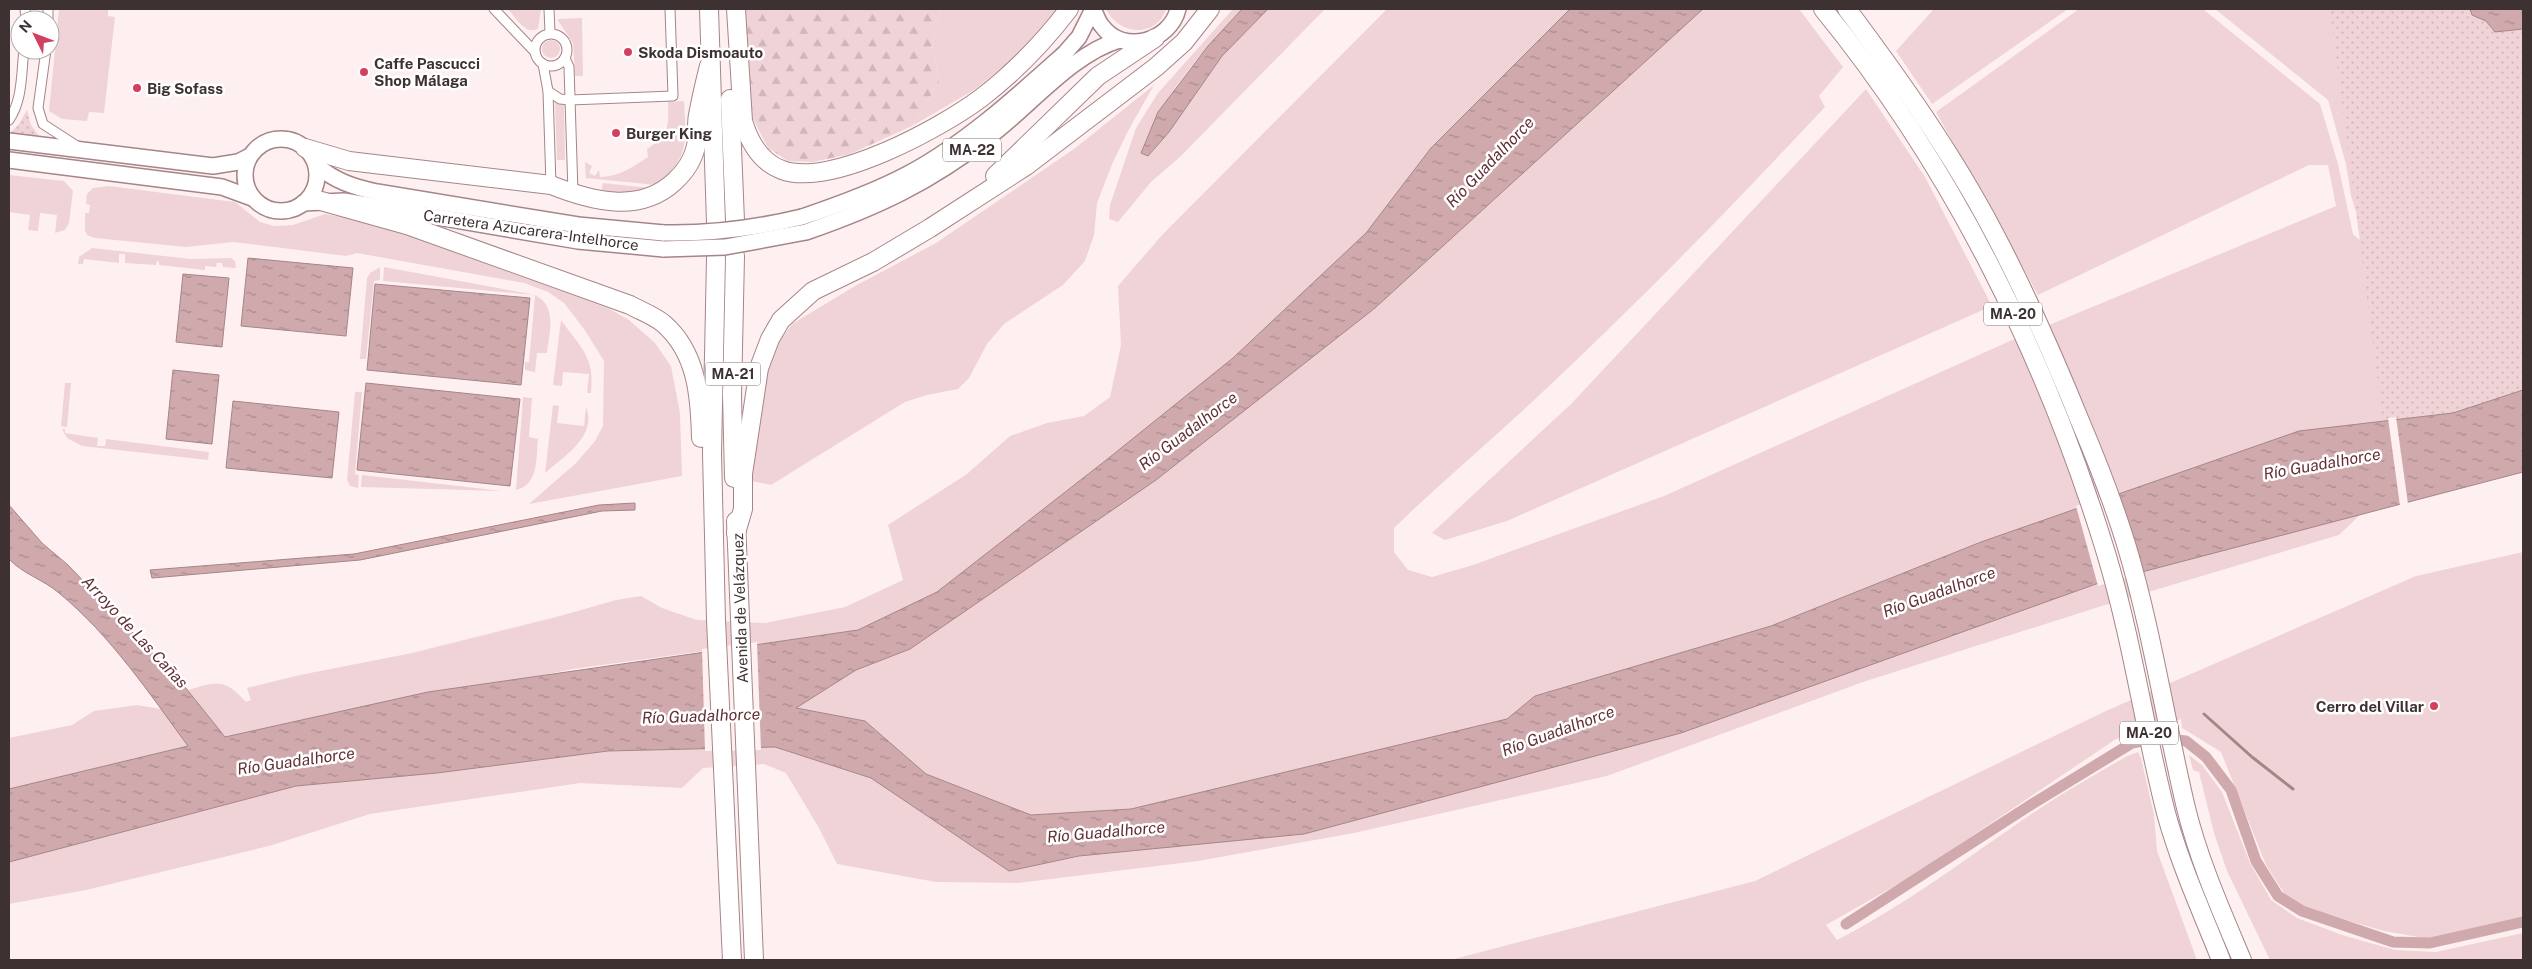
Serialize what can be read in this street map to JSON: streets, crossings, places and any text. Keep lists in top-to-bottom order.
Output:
{
  "streets": {
    "highway": ["MA-20", "MA-21", "Avenida de Velázquez"],
    "main road": ["MA-22", "Carretera Azucarera-Intelhorce"]
  },
  "crossings": [
    ["MA-22", "Carretera Azucarera-Intelhorce"],
    ["Carretera Azucarera-Intelhorce", "MA-21"],
    ["Carretera Azucarera-Intelhorce", "Avenida de Velázquez"],
    ["MA-21", "Avenida de Velázquez"]
  ],
  "water": ["Río Guadalhorce", "Arroyo de Las Cañas"],
  "places": [
    "Skoda Dismoauto",
    "Caffe Pascucci Shop Málaga",
    "Big Sofass",
    "Burger King",
    "Cerro del Villar"
  ],
  "north": "top left"
}
